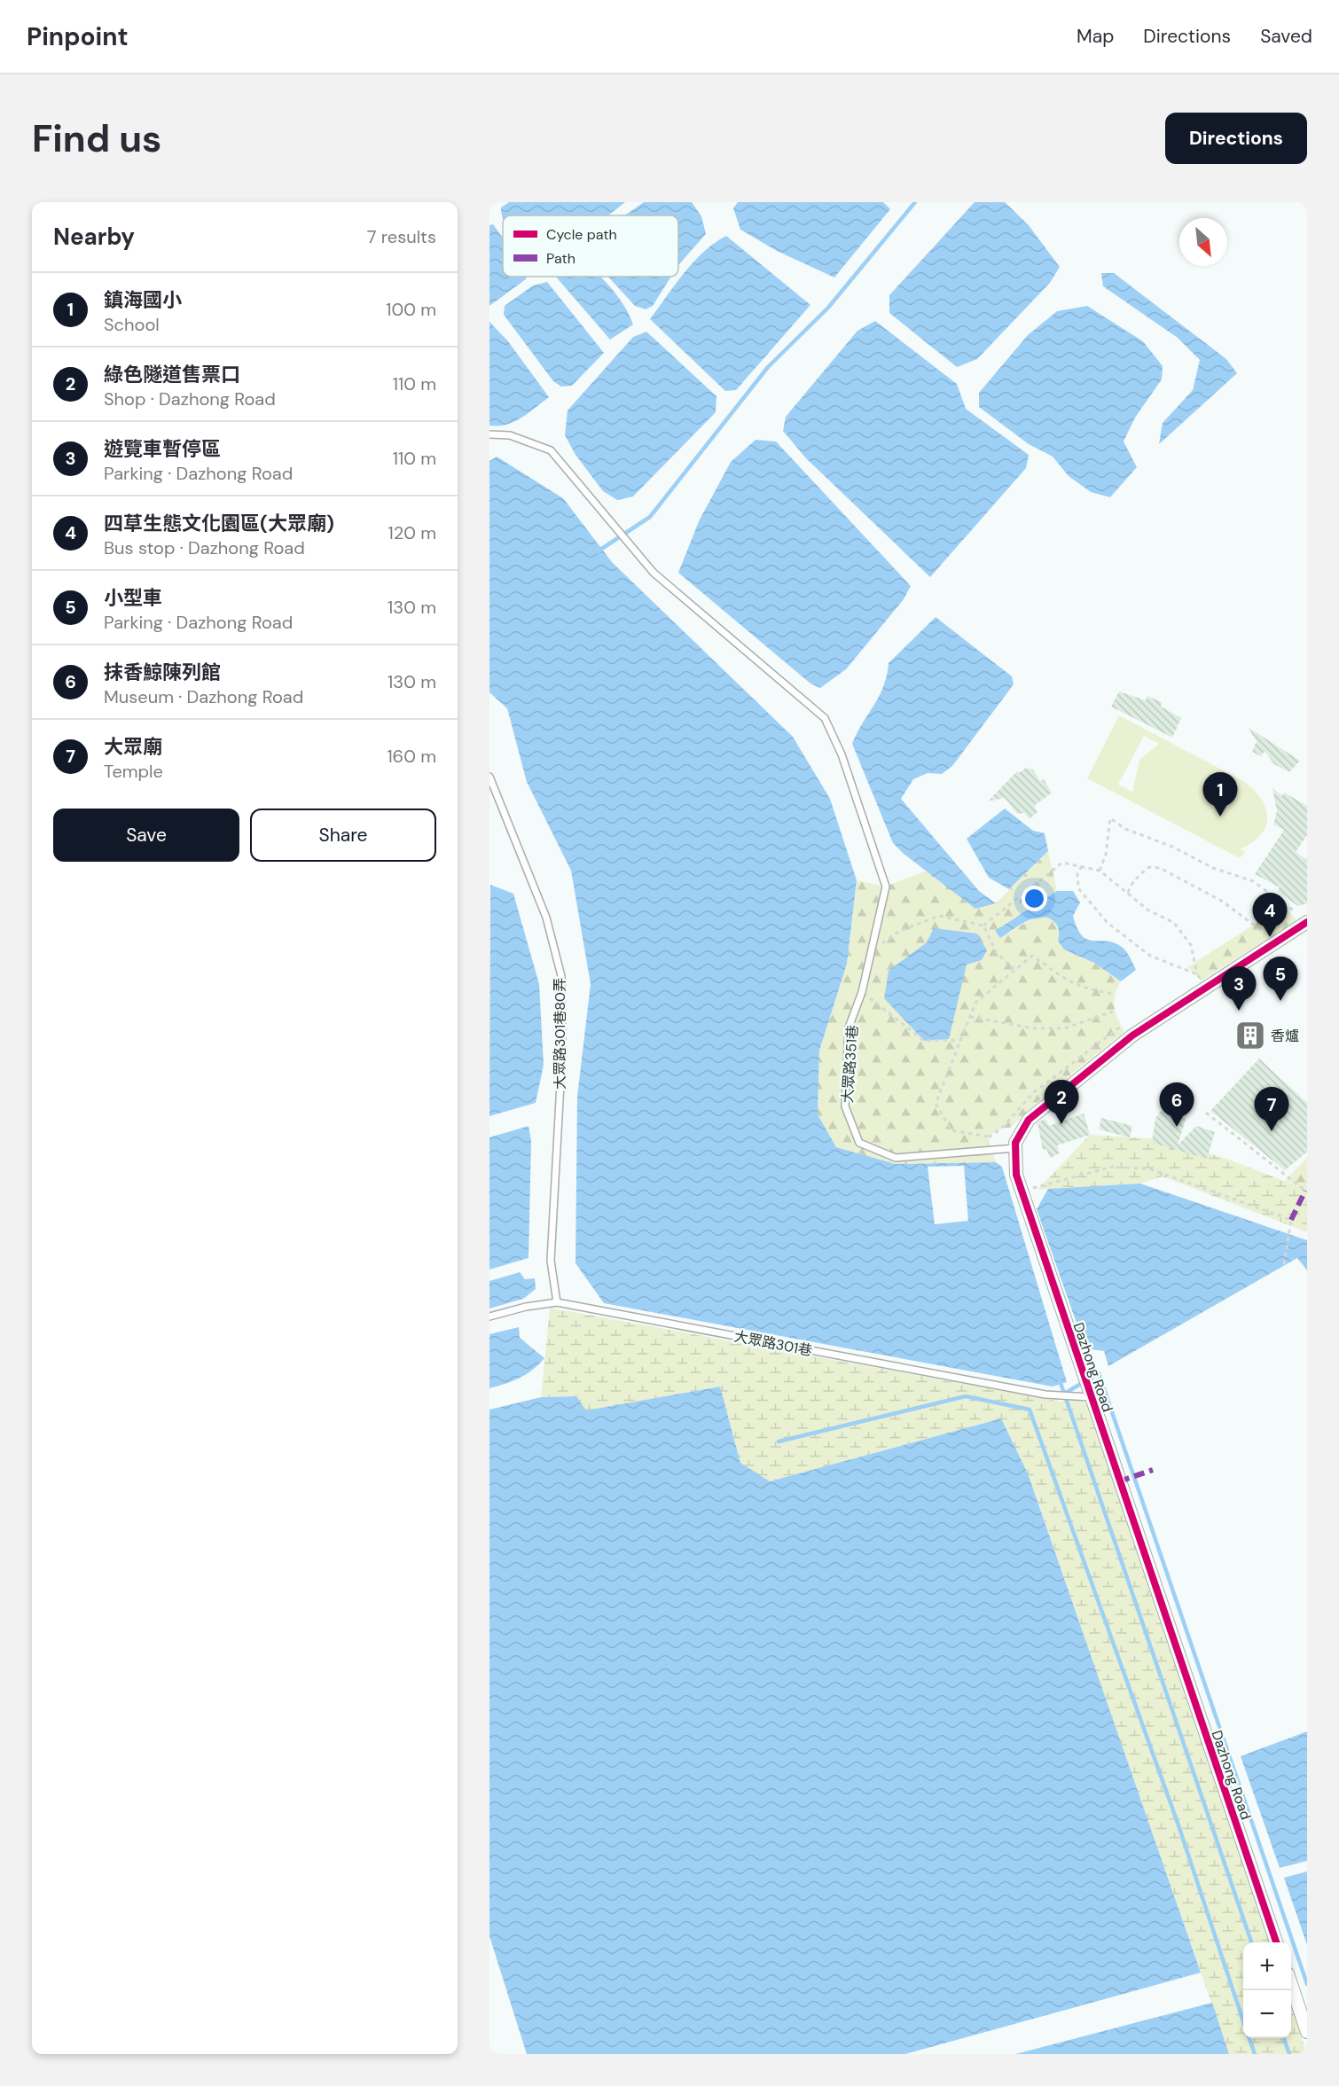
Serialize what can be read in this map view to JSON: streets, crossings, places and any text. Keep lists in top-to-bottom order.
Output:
{
  "streets": {
    "street": ["Dazhong Road"],
    "lane": ["大眾路301巷80弄", "大眾路351巷", "大眾路301巷"]
  },
  "crossings": [
    ["大眾路301巷80弄", "大眾路301巷"],
    ["大眾路351巷", "Dazhong Road"],
    ["大眾路301巷", "Dazhong Road"]
  ],
  "places": {
    "building": ["香爐"]
  },
  "legend": ["Cycle path", "Path"],
  "north": "bottom right",
  "page": {
    "header": "Pinpoint",
    "nav": ["Map", "Directions", "Saved"],
    "buttons": [
      "Directions",
      ["Save", "Share"]
    ],
    "title": "Find us",
    "heading": ["Nearby", "7 results"],
    "list": [
      {
        "mark": "1",
        "name": "鎮海國小",
        "note": "School",
        "value": "100 m"
      },
      {
        "mark": "2",
        "name": "綠色隧道售票口",
        "note": "Shop · Dazhong Road",
        "value": "110 m"
      },
      {
        "mark": "3",
        "name": "遊覽車暫停區",
        "note": "Parking · Dazhong Road",
        "value": "110 m"
      },
      {
        "mark": "4",
        "name": "四草生態文化園區(大眾廟)",
        "note": "Bus stop · Dazhong Road",
        "value": "120 m"
      },
      {
        "mark": "5",
        "name": "小型車",
        "note": "Parking · Dazhong Road",
        "value": "130 m"
      },
      {
        "mark": "6",
        "name": "抹香鯨陳列館",
        "note": "Museum · Dazhong Road",
        "value": "130 m"
      },
      {
        "mark": "7",
        "name": "大眾廟",
        "note": "Temple",
        "value": "160 m"
      }
    ],
    "pins": [
      "1",
      "4",
      "5",
      "3",
      "2",
      "6",
      "7"
    ],
    "map_buttons": ["+", "−"]
  }
}
